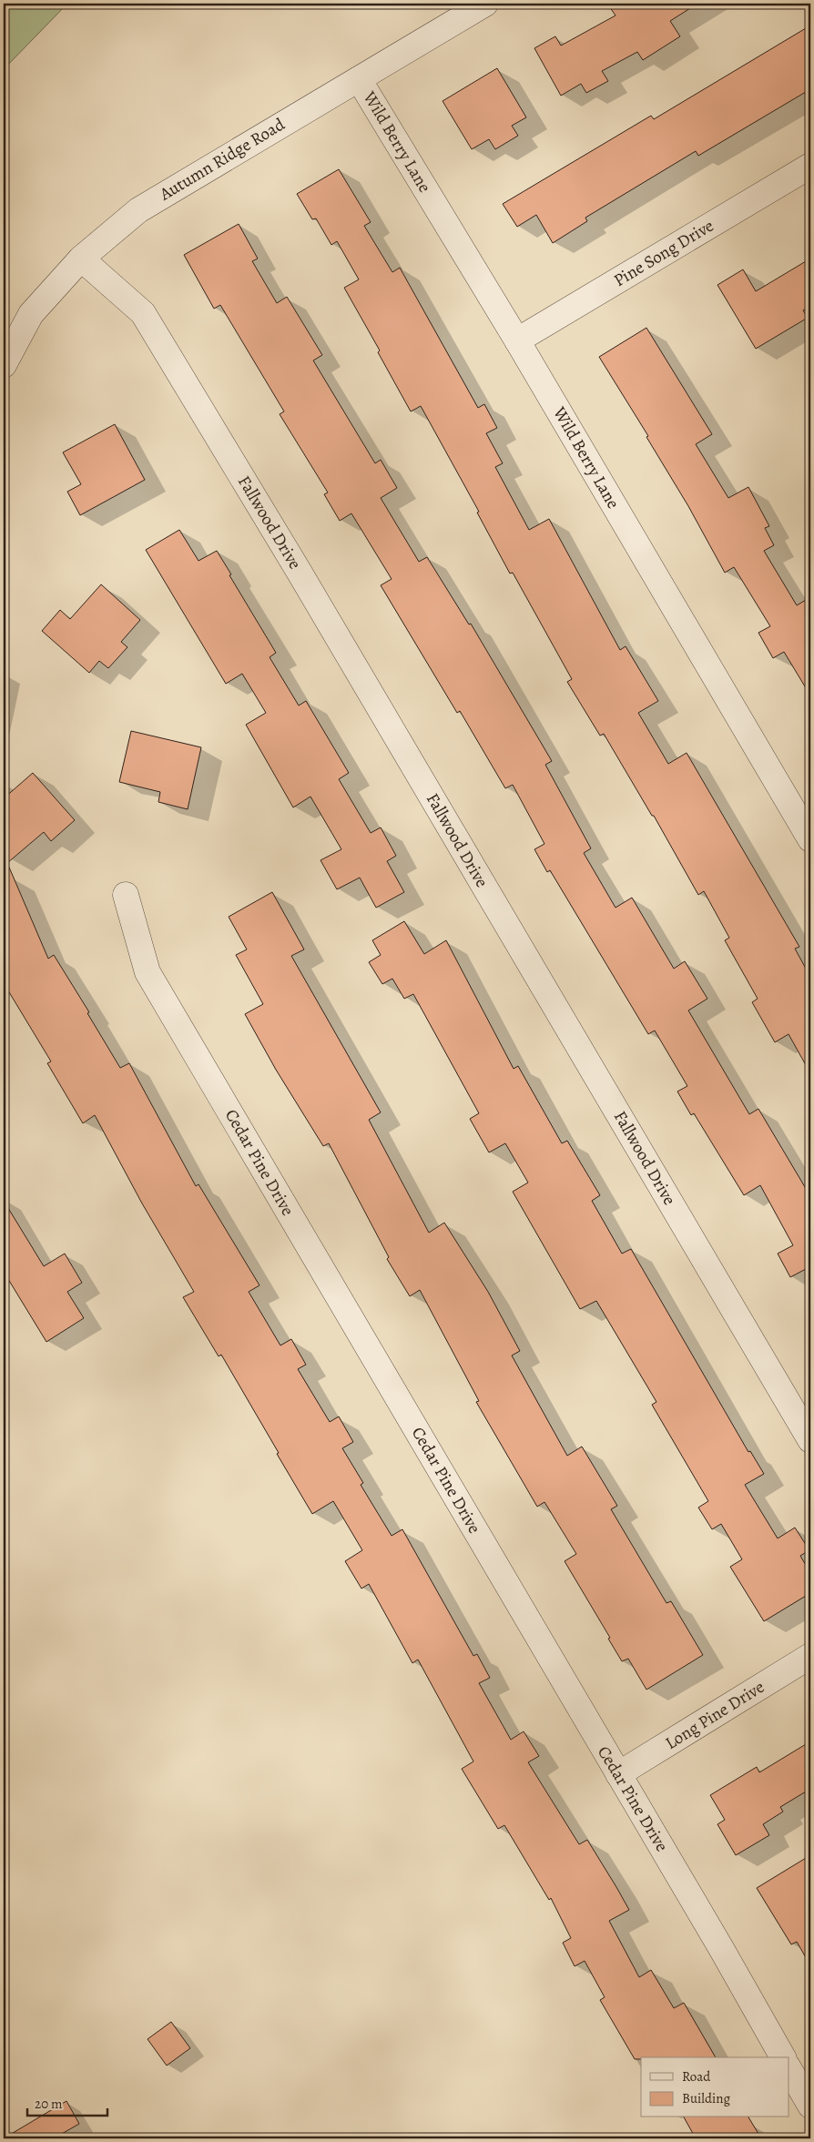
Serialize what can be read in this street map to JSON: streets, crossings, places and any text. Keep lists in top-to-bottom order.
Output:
{
  "streets": {
    "street": [
      "Wild Berry Lane",
      "Autumn Ridge Road",
      "Pine Song Drive",
      "Fallwood Drive",
      "Cedar Pine Drive",
      "Long Pine Drive"
    ]
  },
  "crossings": [
    ["Wild Berry Lane", "Autumn Ridge Road"],
    ["Wild Berry Lane", "Pine Song Drive"],
    ["Autumn Ridge Road", "Fallwood Drive"],
    ["Cedar Pine Drive", "Long Pine Drive"]
  ],
  "legend": ["Road", "Building"],
  "scale_bar": "20 m"
}
